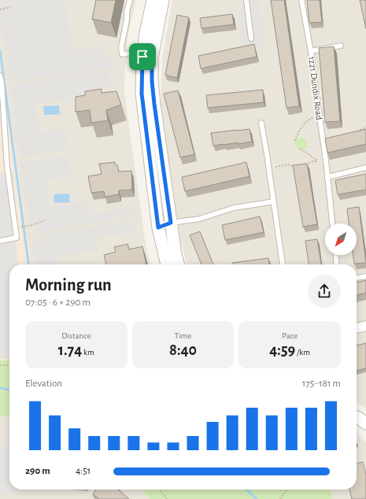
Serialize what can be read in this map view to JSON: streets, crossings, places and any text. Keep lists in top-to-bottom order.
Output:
{
  "streets": {
    "lane": ["1221 Dundix Road"]
  },
  "north": "bottom left",
  "page": {
    "heading": ["Morning run", "07:05 · 6 × 290 m"],
    "stats": [
      ["Distance", "1.74 km"],
      ["Time", "8:40"],
      ["Pace", "4:59 /km"]
    ],
    "chart": ["Elevation", "175–181 m"],
    "list": [
      {
        "name": "290 m",
        "note": "4:51"
      }
    ]
  }
}
